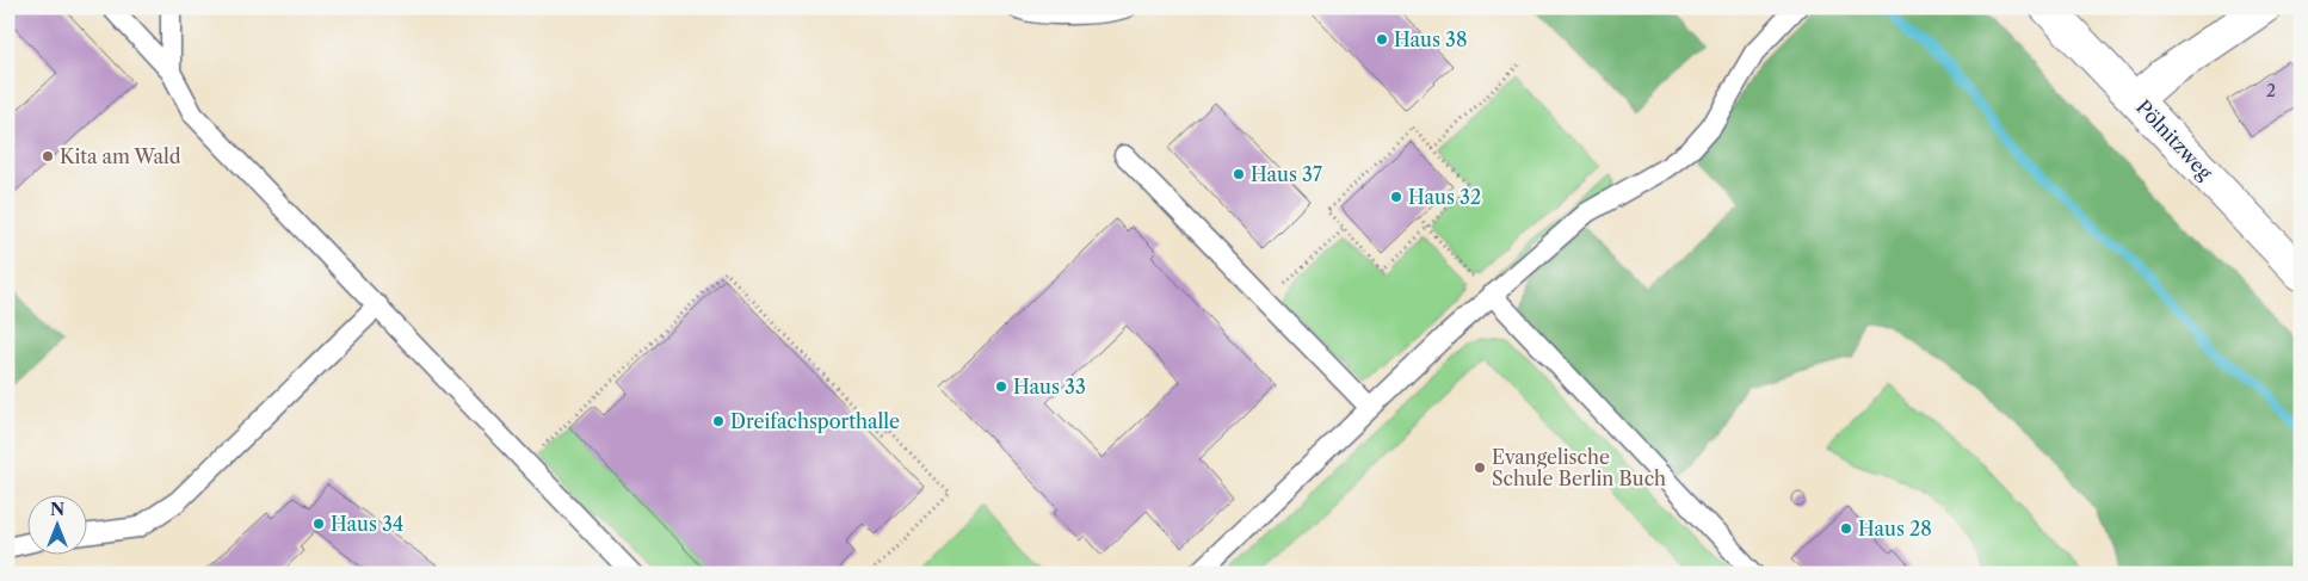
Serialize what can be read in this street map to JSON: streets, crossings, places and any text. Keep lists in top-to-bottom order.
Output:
{
  "streets": {
    "street": ["Pölnitzweg"]
  },
  "places": [
    "Haus 38",
    "Kita am Wald",
    "Haus 37",
    "Haus 32",
    "Haus 33",
    "Dreifachsporthalle",
    "Evangelische Schule Berlin Buch",
    "Haus 34",
    "Haus 28"
  ],
  "house_numbers": ["2"],
  "north": "top"
}
